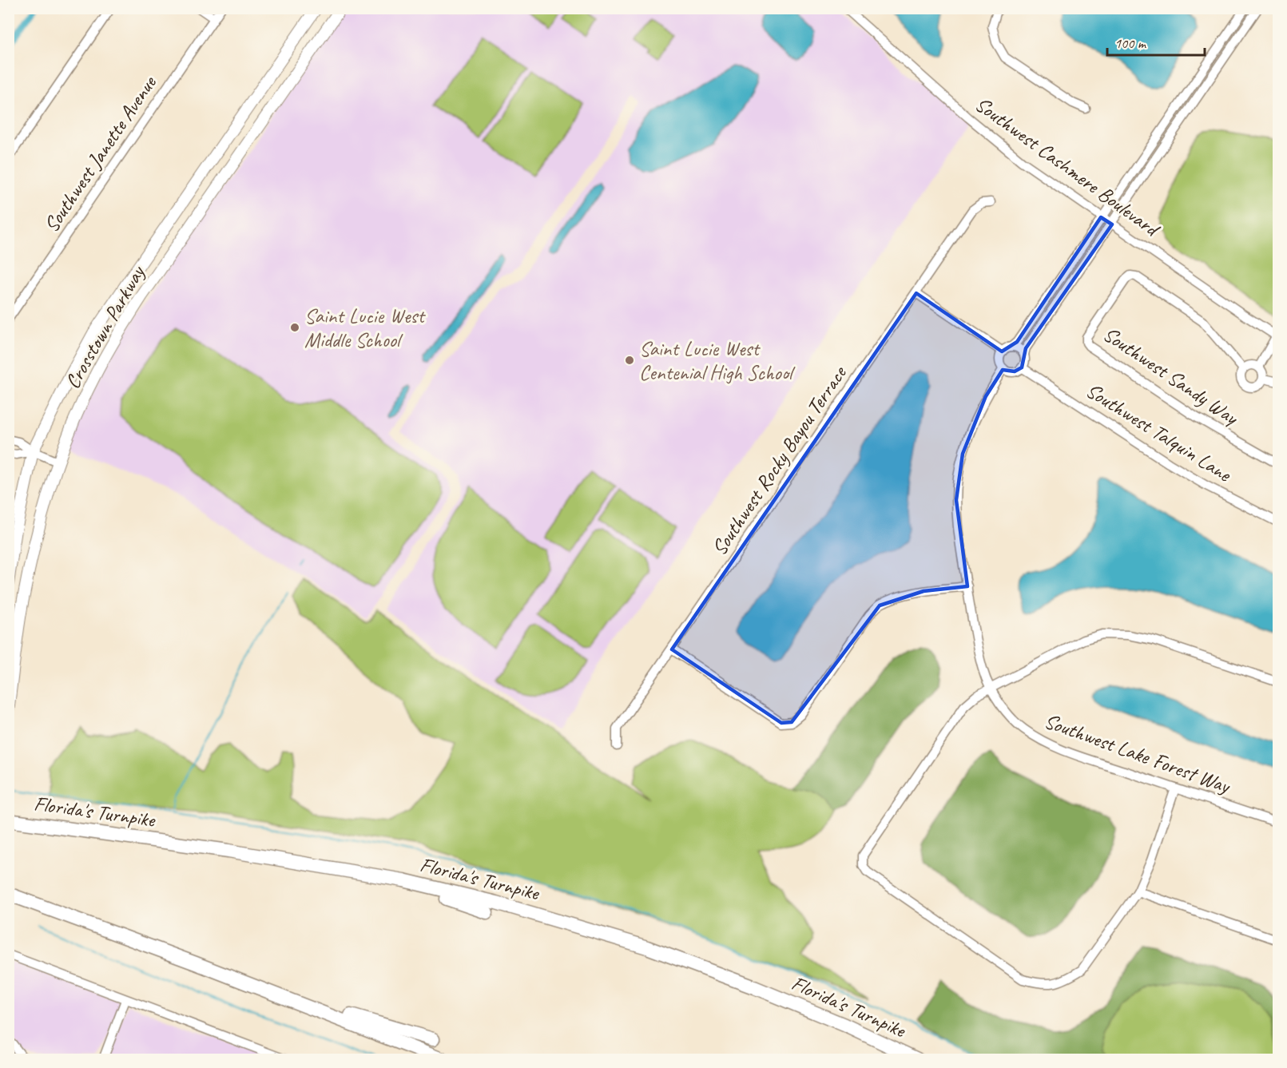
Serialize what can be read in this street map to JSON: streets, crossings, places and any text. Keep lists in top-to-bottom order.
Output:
{
  "streets": {
    "highway": ["Florida's Turnpike"],
    "main road": ["Crosstown Parkway"],
    "street": [
      "Southwest Janette Avenue",
      "Southwest Cashmere Boulevard",
      "Southwest Sandy Way",
      "Southwest Talquin Lane",
      "Southwest Rocky Bayou Terrace",
      "Southwest Lake Forest Way"
    ]
  },
  "crossings": [
    ["Southwest Talquin Lane", "Southwest Lake Forest Way"]
  ],
  "places": ["Saint Lucie West Middle School", "Saint Lucie West Centenial High School"],
  "scale_bar": "100 m"
}
